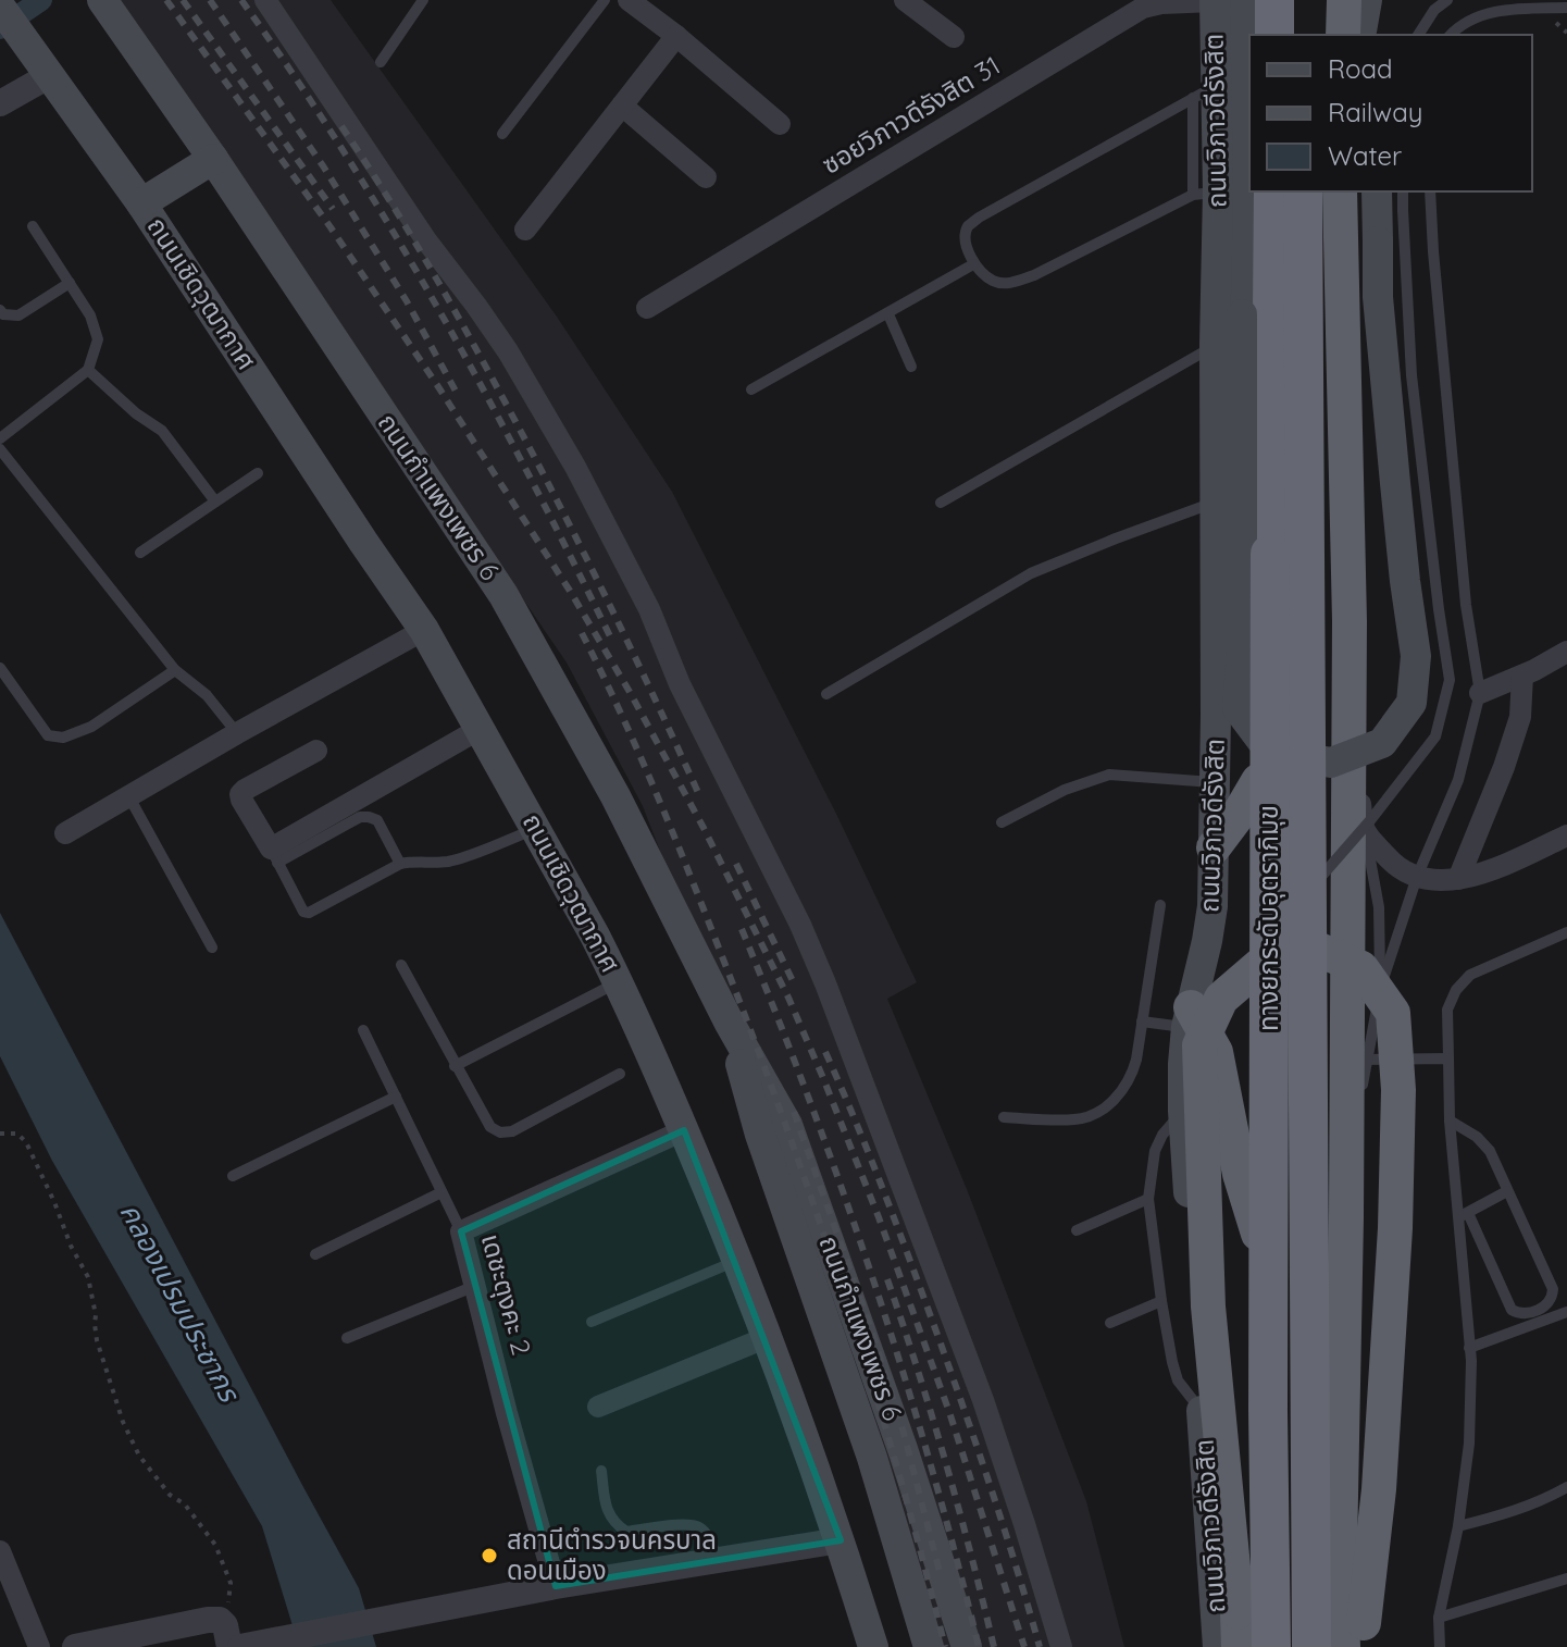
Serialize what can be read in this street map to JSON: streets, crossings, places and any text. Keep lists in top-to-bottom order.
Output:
{
  "streets": {
    "highway": ["ถนนวิภาวดีรังสิต", "ทางยกระดับอุตราภิมุข"],
    "main road": ["ถนนเชิดวุฒากาศ", "ถนนกำแพงเพชร 6"],
    "street": ["ซอยวิภาวดีรังสิต 31", "เดชะตุงคะ 2"]
  },
  "crossings": [
    ["ซอยวิภาวดีรังสิต 31", "ถนนวิภาวดีรังสิต"],
    ["ถนนเชิดวุฒากาศ", "ถนนกำแพงเพชร 6"]
  ],
  "water": ["คลองเปรมประชากร"],
  "places": ["สถานีตำรวจนครบาล ดอนเมือง"],
  "legend": ["Road", "Railway", "Water"]
}
